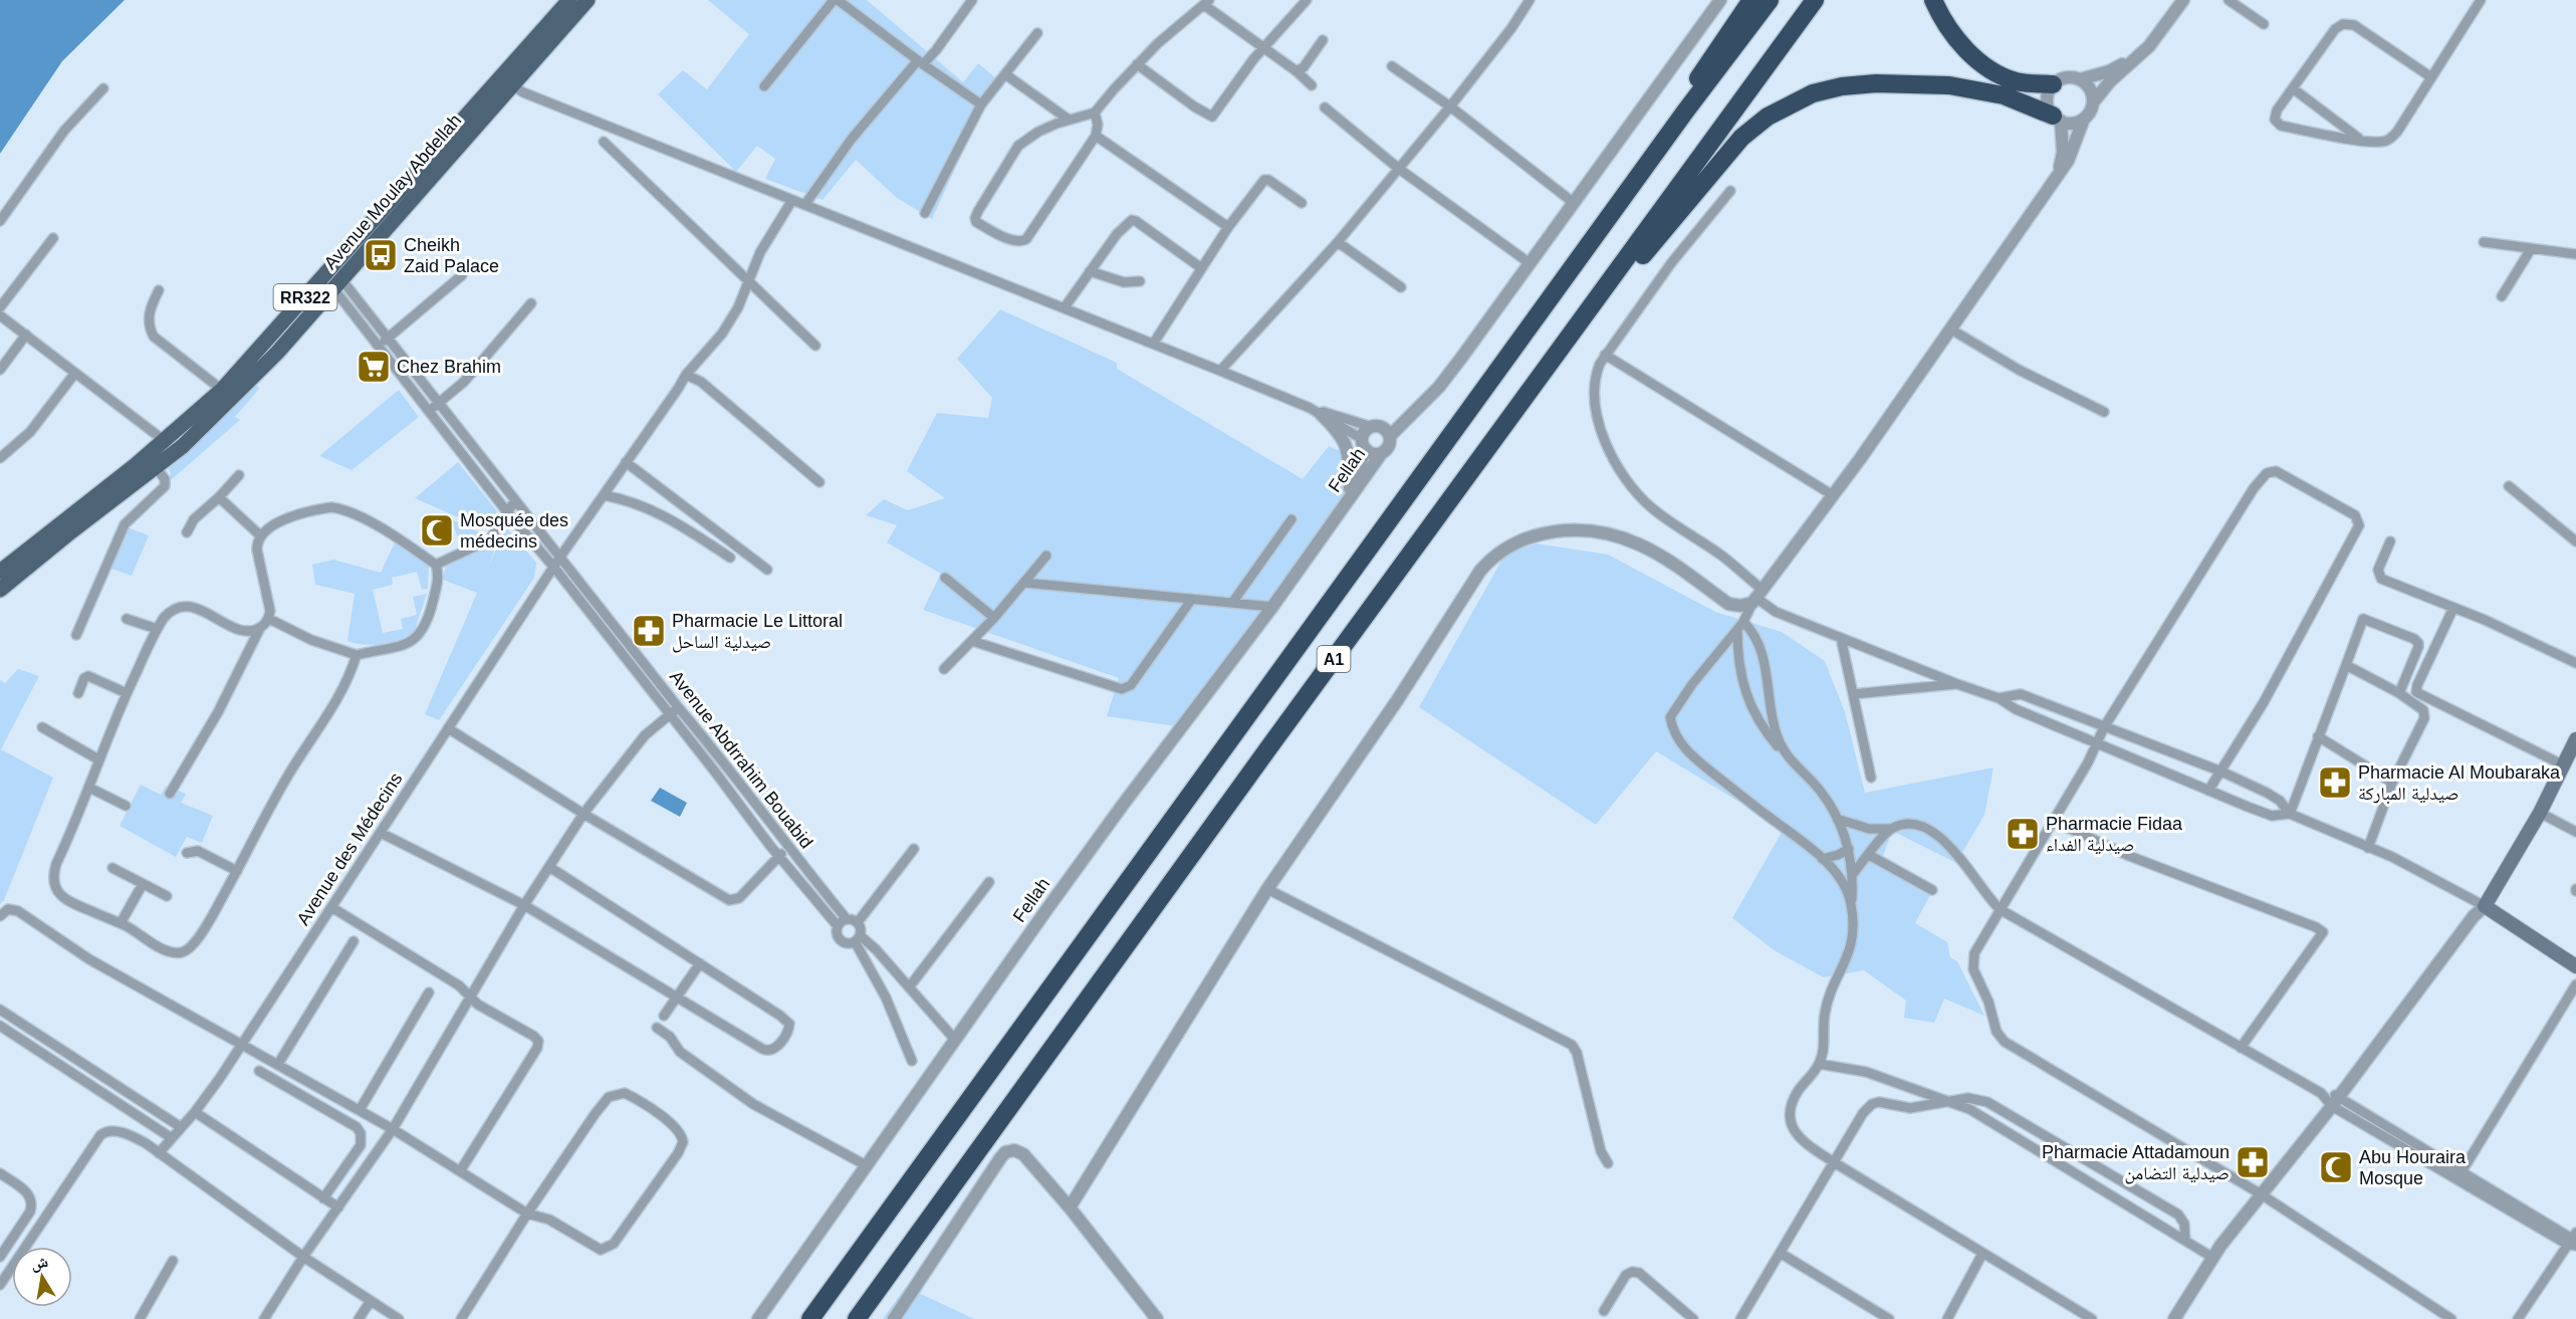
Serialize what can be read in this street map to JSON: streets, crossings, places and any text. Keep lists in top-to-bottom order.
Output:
{
  "streets": {
    "highway": ["A1"],
    "main road": ["Avenue Moulay Abdellah", "RR322"],
    "street": ["Fellah", "Avenue Abdrrahim Bouabid", "Avenue des Médecins"]
  },
  "crossings": [
    ["Avenue Moulay Abdellah", "Avenue Abdrrahim Bouabid"],
    ["Avenue Abdrrahim Bouabid", "Avenue des Médecins"]
  ],
  "places": {
    "bus stop": ["Cheikh Zaid Palace"],
    "supermarket": ["Chez Brahim"],
    "mosque": ["Mosquée des médecins", "Abu Houraira Mosque"],
    "pharmacy": [
      "Pharmacie Le Littoral صيدلية الساحل",
      "Pharmacie Al Moubaraka صيدلية المباركة",
      "Pharmacie Fidaa صيدلية الفداء",
      "Pharmacie Attadamoun صيدلية التضامن"
    ]
  },
  "north": "top"
}
